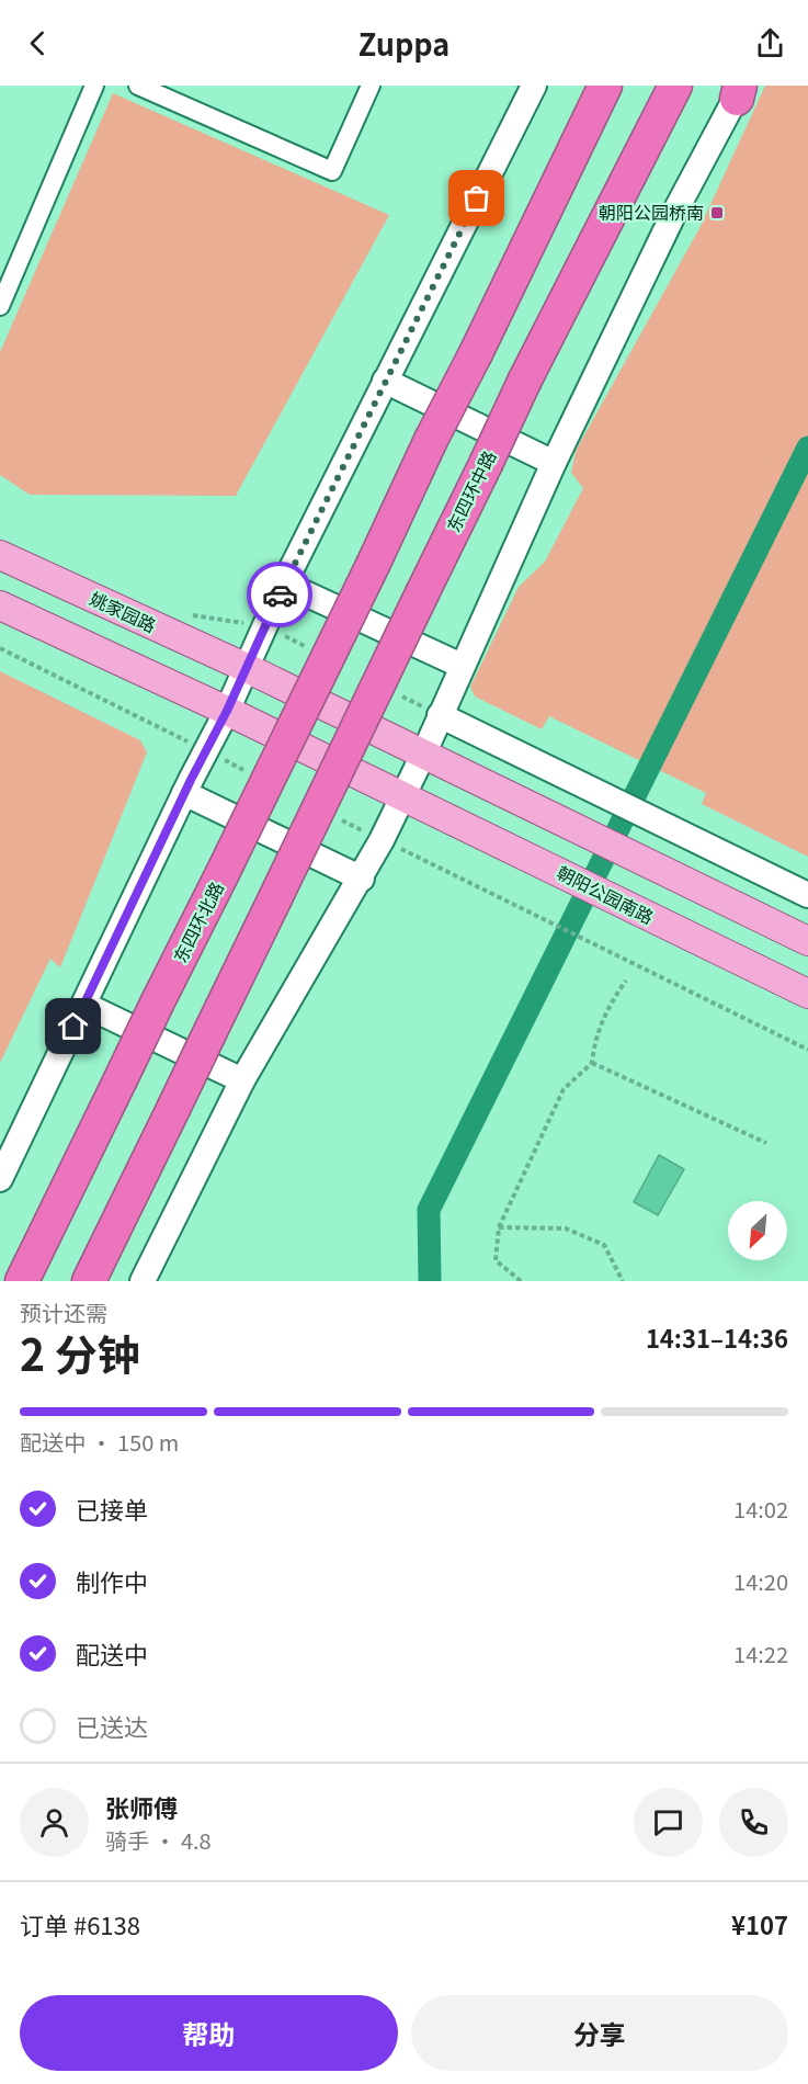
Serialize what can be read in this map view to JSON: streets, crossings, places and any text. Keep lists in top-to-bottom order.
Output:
{
  "streets": {
    "highway": ["东四环中路", "东四环北路"],
    "main road": ["姚家园路", "朝阳公园南路"]
  },
  "places": {
    "transit": ["朝阳公园桥南"]
  },
  "north": "bottom left",
  "page": {
    "header": "Zuppa",
    "heading": ["2 分钟", "预计还需", "14:31–14:36"],
    "panel": [
      "张师傅",
      "骑手 · 4.8",
      "订单 #6138",
      "¥107"
    ],
    "bar": "配送中 · 150 m",
    "list": [
      ["已接单", "14:02"],
      ["制作中", "14:20"],
      ["配送中", "14:22"],
      "已送达"
    ],
    "buttons": ["帮助", "分享"]
  }
}
